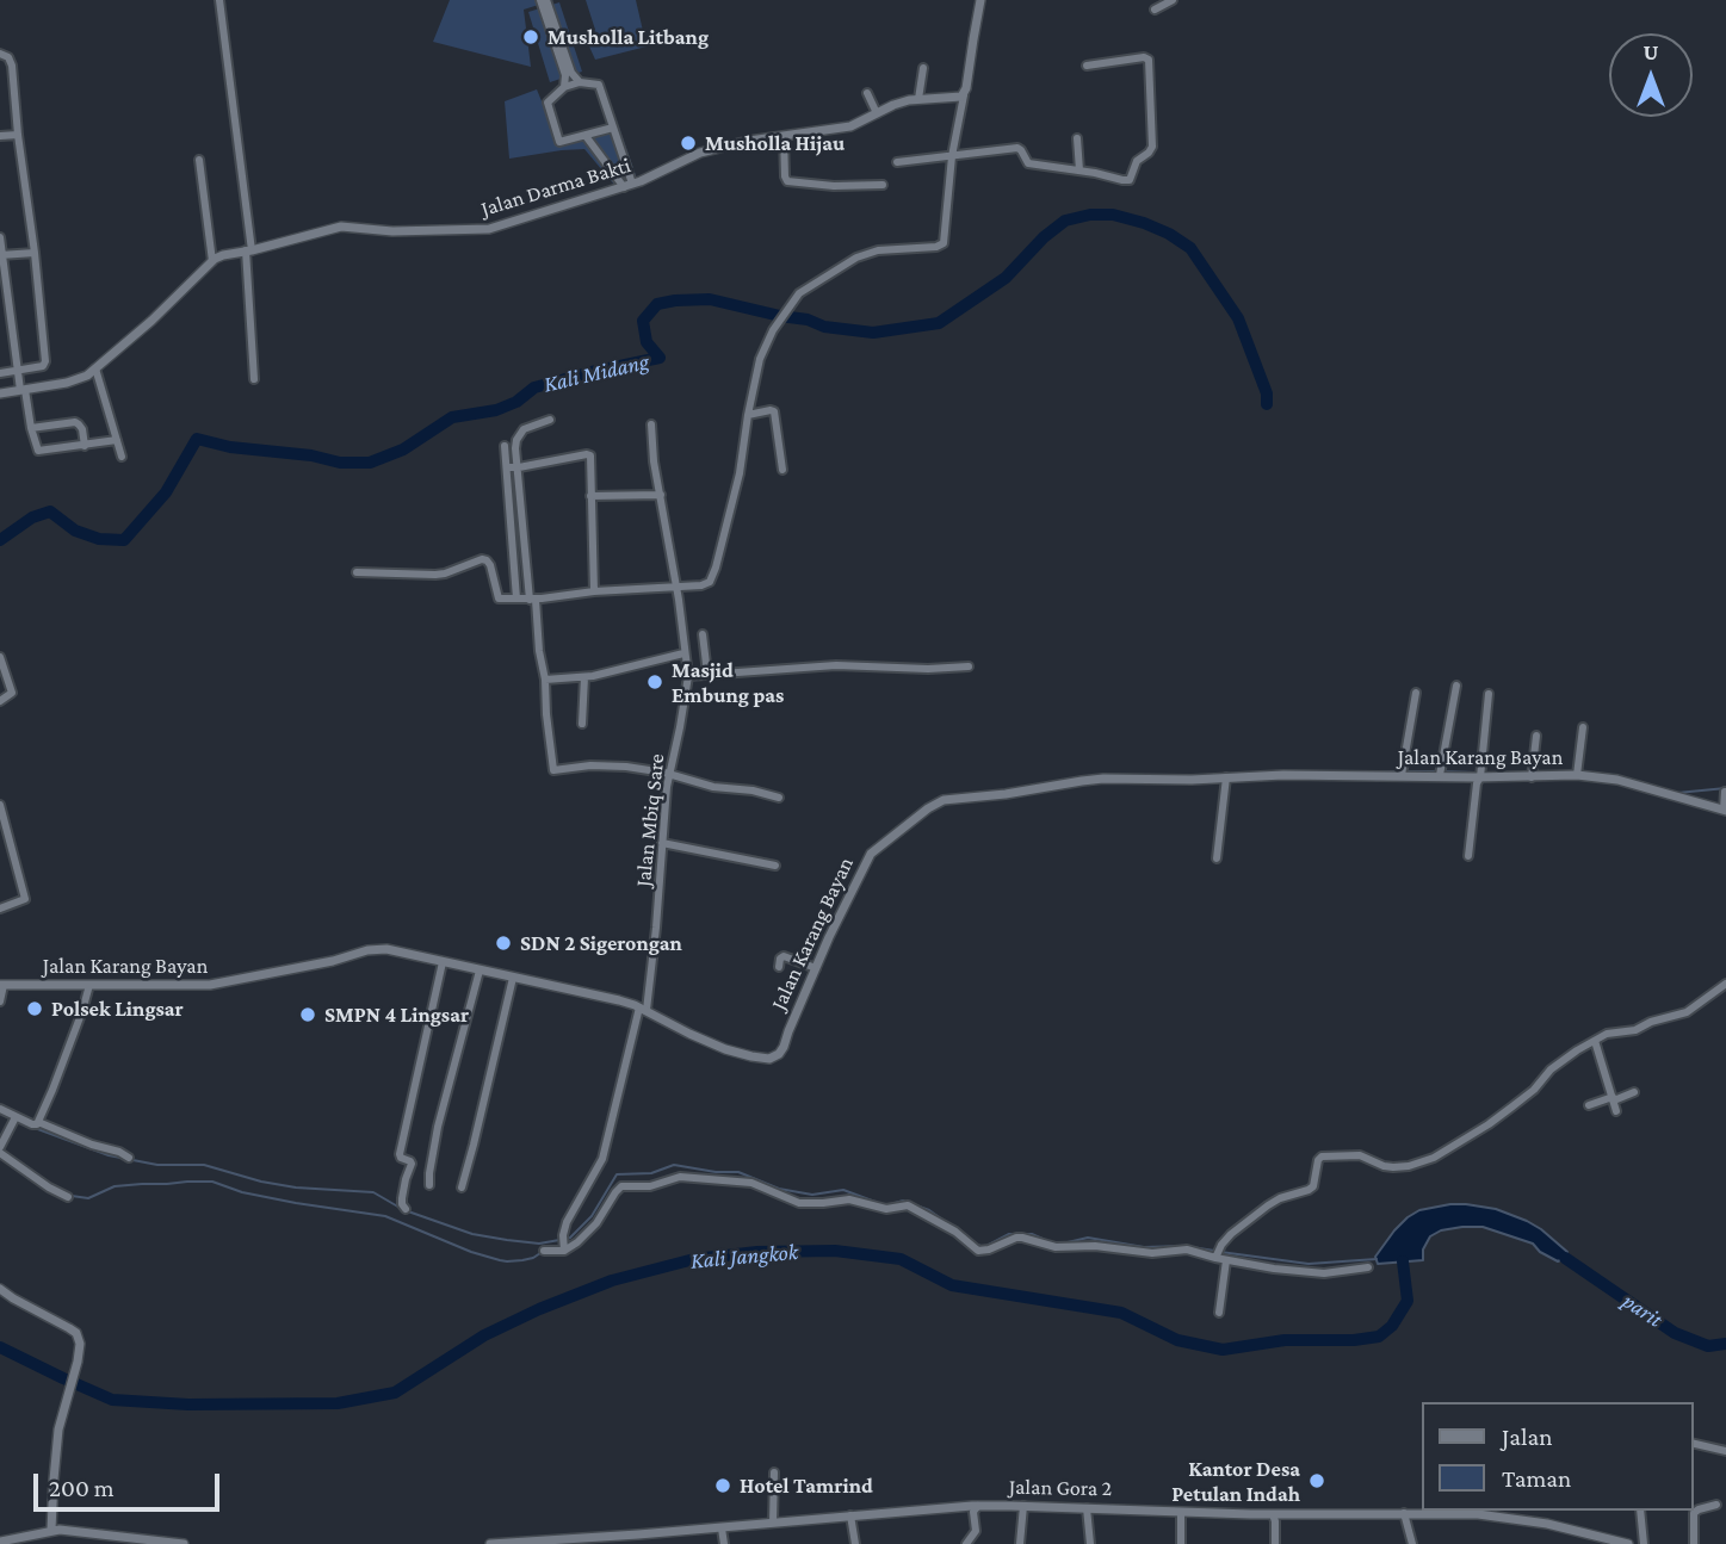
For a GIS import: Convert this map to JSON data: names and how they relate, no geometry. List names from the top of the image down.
{
  "streets": {
    "street": [
      "Jalan Darma Bakti",
      "Jalan Karang Bayan",
      "Jalan Mbiq Sare",
      "Jalan Gora 2"
    ]
  },
  "crossings": [
    ["Jalan Karang Bayan", "Jalan Mbiq Sare"]
  ],
  "water": ["Kali Midang", "Kali Jangkok", "parit"],
  "places": [
    "Musholla Litbang",
    "Musholla Hijau",
    "Masjid Embung pas",
    "SDN 2 Sigerongan",
    "Polsek Lingsar",
    "SMPN 4 Lingsar",
    "Kantor Desa Petulan Indah",
    "Hotel Tamrind"
  ],
  "legend": ["Jalan", "Taman"],
  "scale_bar": "200 m",
  "north": "top"
}
